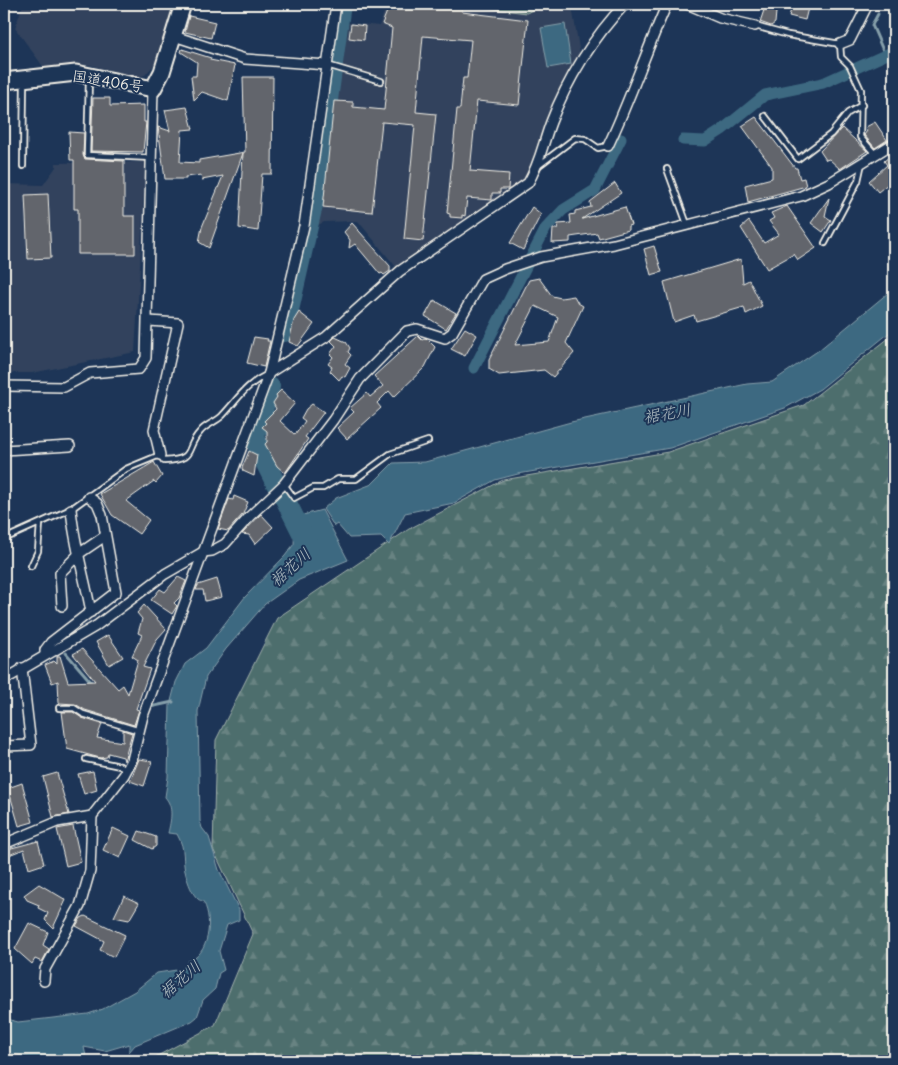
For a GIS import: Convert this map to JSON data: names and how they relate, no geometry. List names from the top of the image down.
{
  "streets": {
    "highway": ["国道406号"]
  },
  "water": ["裾花川"]
}
